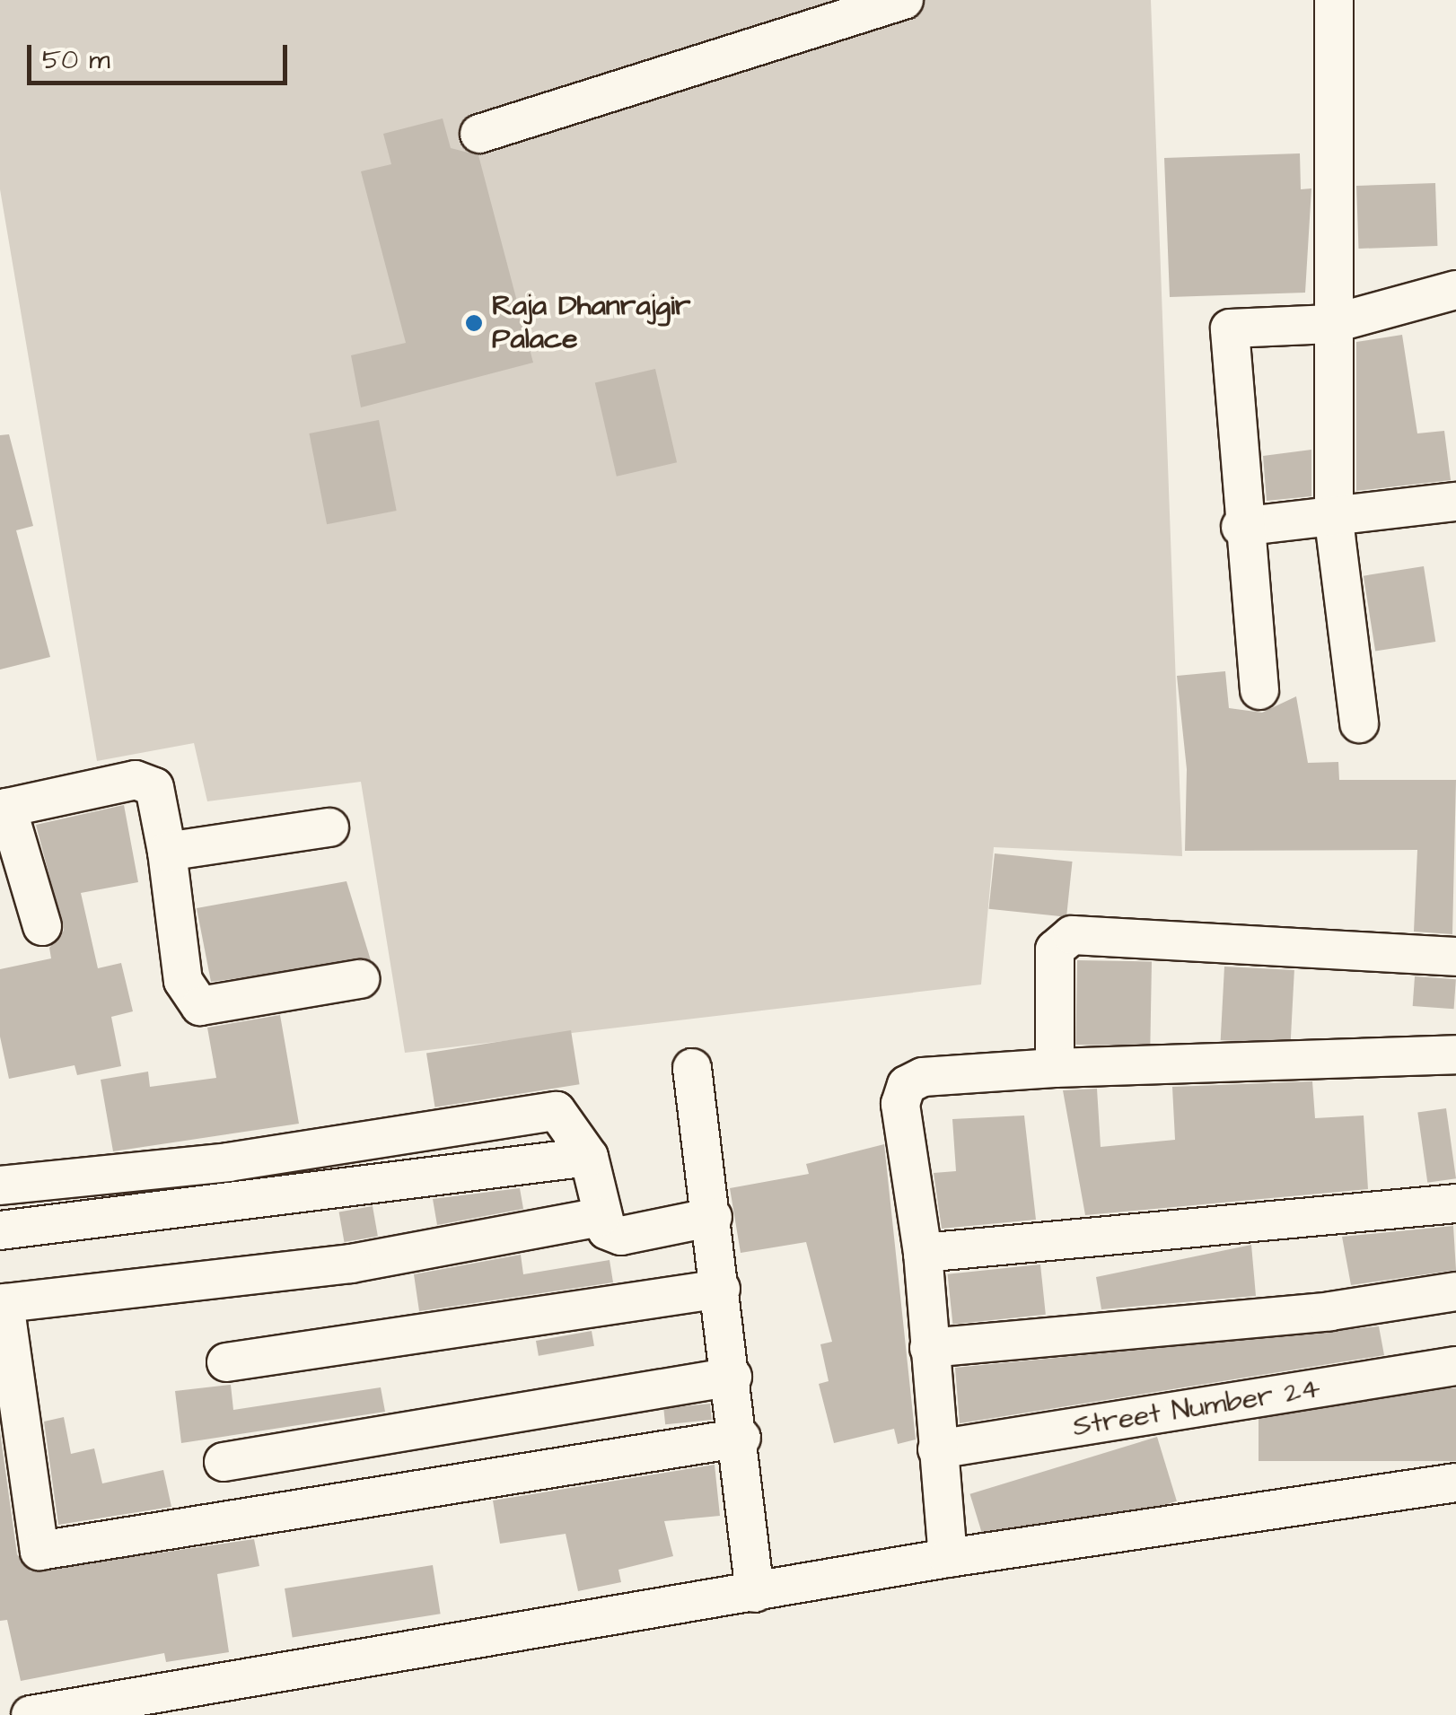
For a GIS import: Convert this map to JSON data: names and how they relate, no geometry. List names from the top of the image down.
{
  "streets": {
    "street": ["Street Number 24"]
  },
  "places": ["Raja Dhanrajgir Palace"],
  "scale_bar": "50 m"
}
